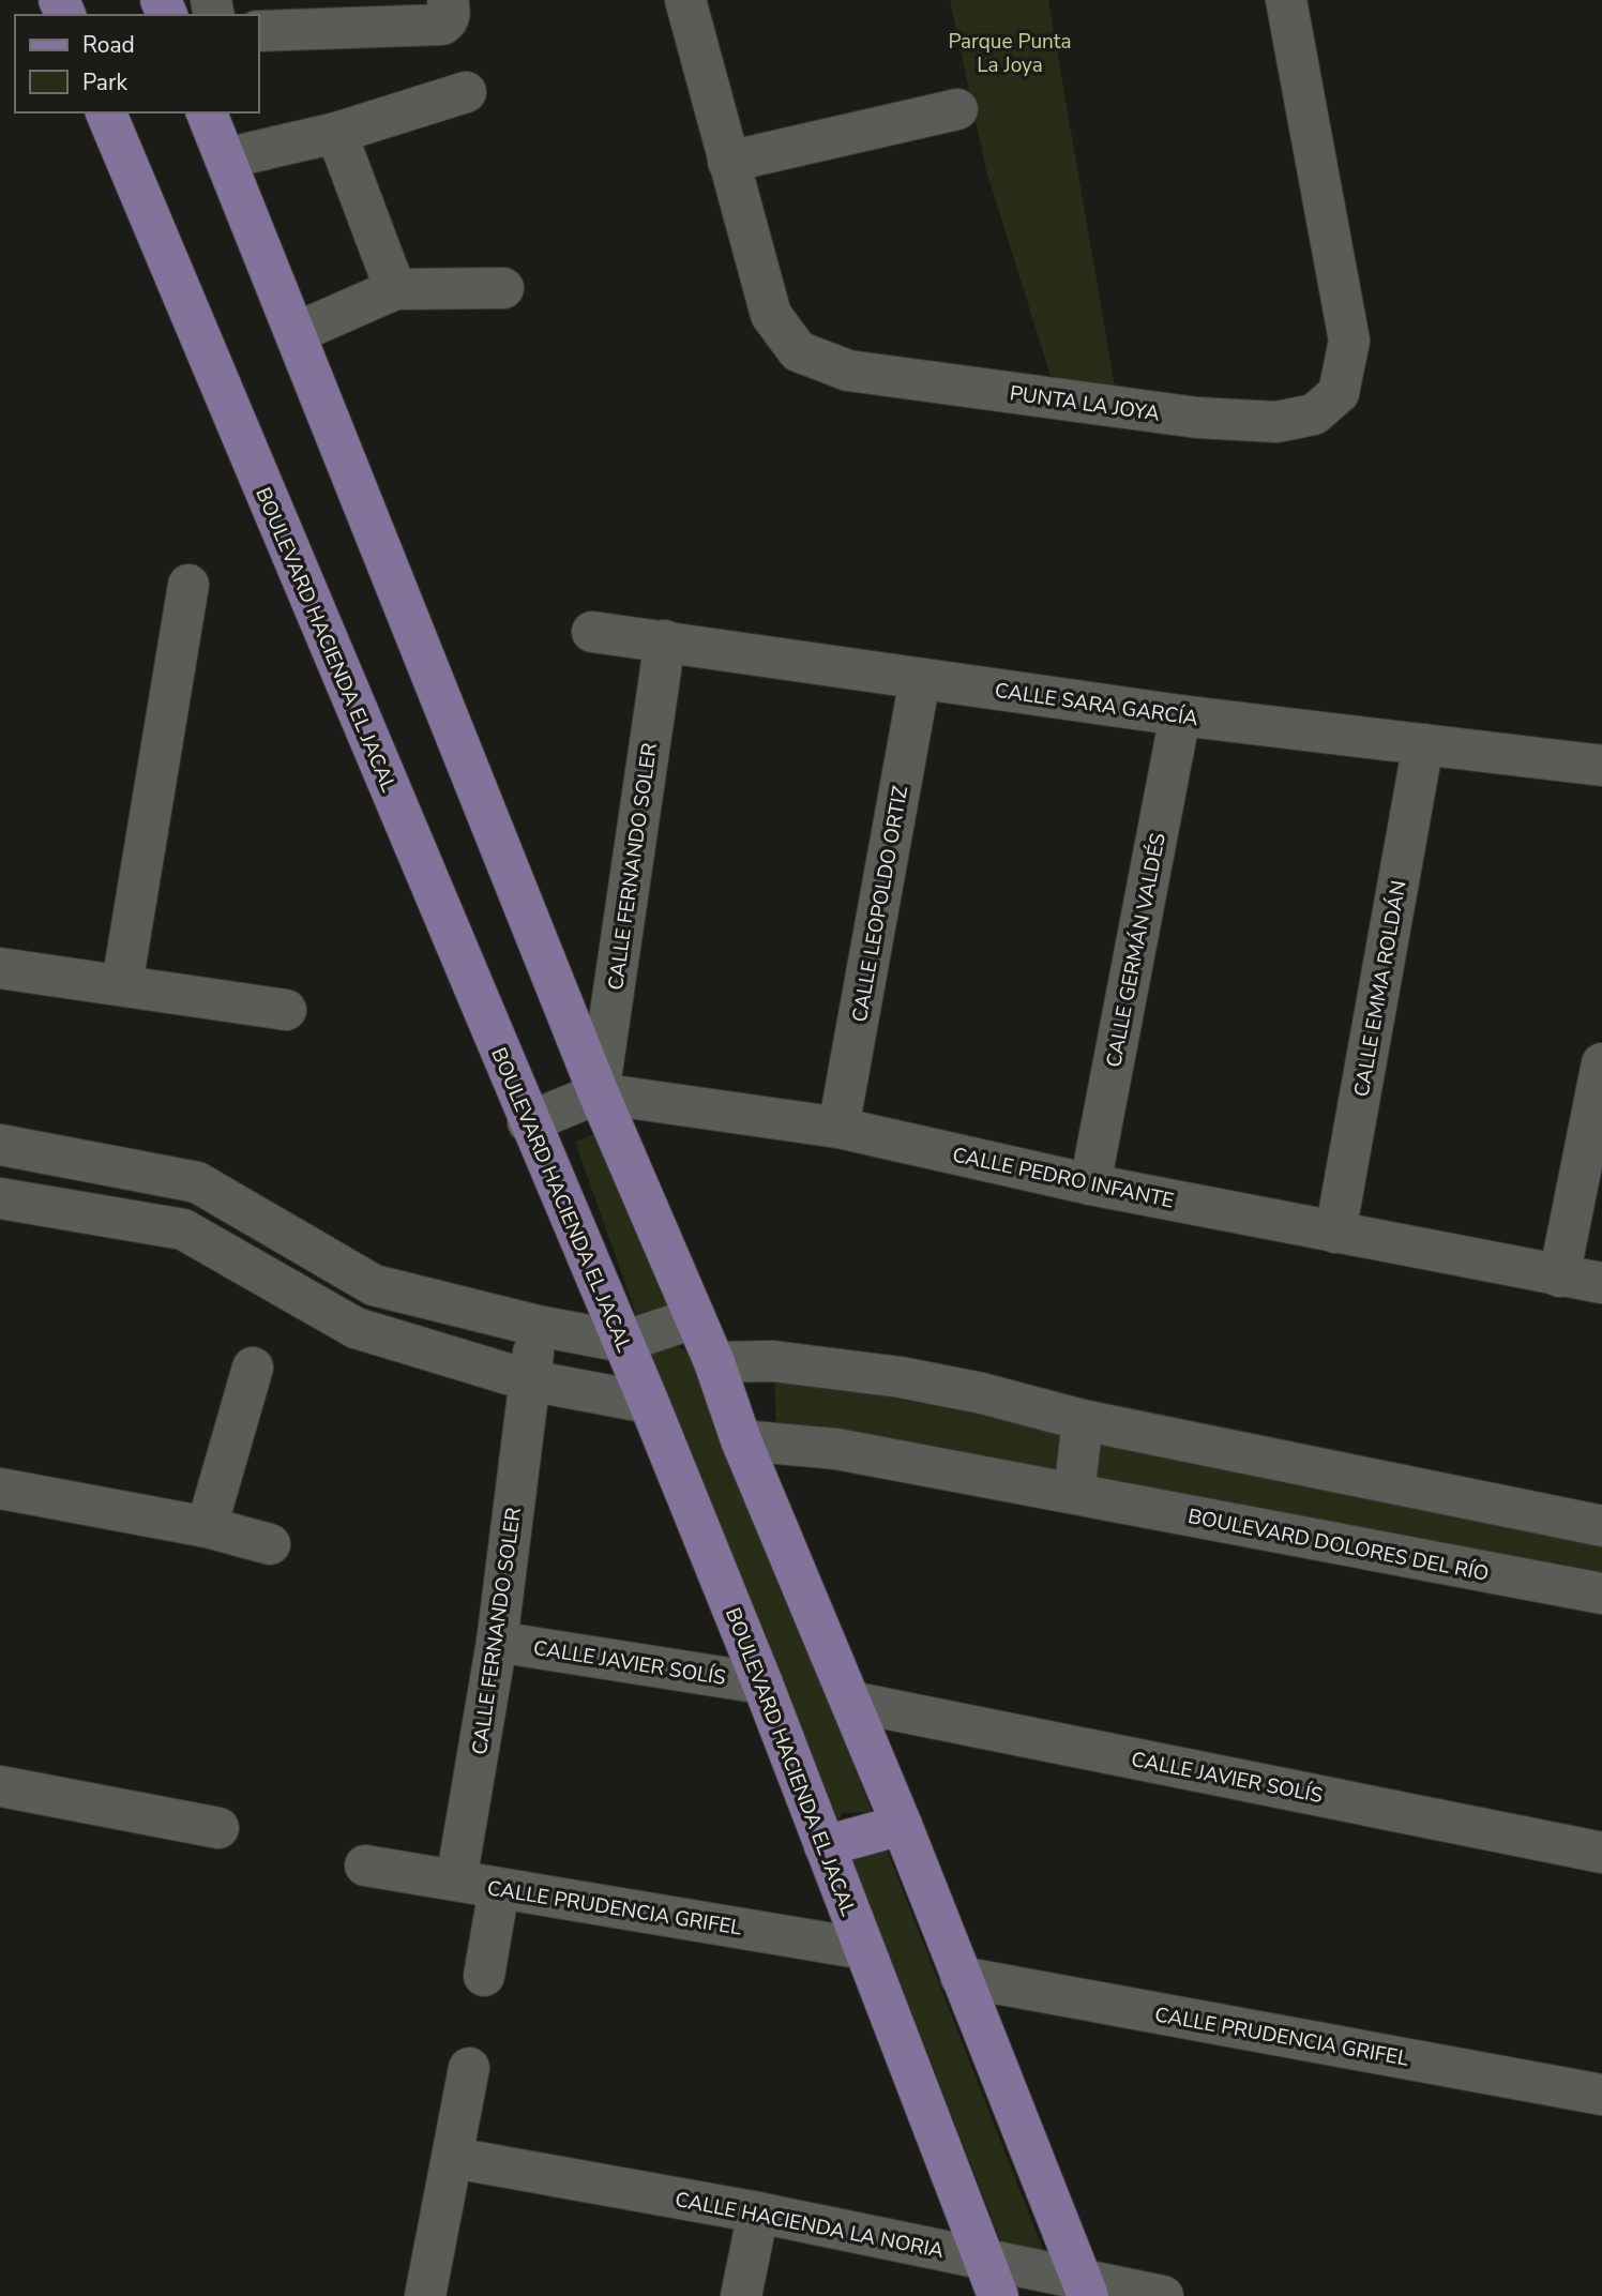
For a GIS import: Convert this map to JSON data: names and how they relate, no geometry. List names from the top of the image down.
{
  "streets": {
    "main road": ["BOULEVARD HACIENDA EL JACAL"],
    "street": [
      "PUNTA LA JOYA",
      "CALLE SARA GARCÍA",
      "CALLE FERNANDO SOLER",
      "CALLE LEOPOLDO ORTIZ",
      "CALLE GERMÁN VALDÉS",
      "CALLE EMMA ROLDÁN",
      "CALLE PEDRO INFANTE",
      "BOULEVARD DOLORES DEL RÍO",
      "CALLE JAVIER SOLÍS",
      "CALLE PRUDENCIA GRIFEL",
      "CALLE HACIENDA LA NORIA"
    ]
  },
  "crossings": [
    ["BOULEVARD HACIENDA EL JACAL", "CALLE JAVIER SOLÍS"],
    ["BOULEVARD HACIENDA EL JACAL", "CALLE PRUDENCIA GRIFEL"],
    ["BOULEVARD HACIENDA EL JACAL", "CALLE HACIENDA LA NORIA"],
    ["CALLE SARA GARCÍA", "CALLE FERNANDO SOLER"],
    ["CALLE SARA GARCÍA", "CALLE LEOPOLDO ORTIZ"],
    ["CALLE SARA GARCÍA", "CALLE GERMÁN VALDÉS"],
    ["CALLE SARA GARCÍA", "CALLE EMMA ROLDÁN"],
    ["CALLE FERNANDO SOLER", "CALLE PEDRO INFANTE"],
    ["CALLE FERNANDO SOLER", "CALLE JAVIER SOLÍS"],
    ["CALLE FERNANDO SOLER", "CALLE PRUDENCIA GRIFEL"],
    ["CALLE LEOPOLDO ORTIZ", "CALLE PEDRO INFANTE"],
    ["CALLE GERMÁN VALDÉS", "CALLE PEDRO INFANTE"],
    ["CALLE EMMA ROLDÁN", "CALLE PEDRO INFANTE"]
  ],
  "parks": ["Parque Punta La Joya"],
  "legend": ["Road", "Park"]
}
